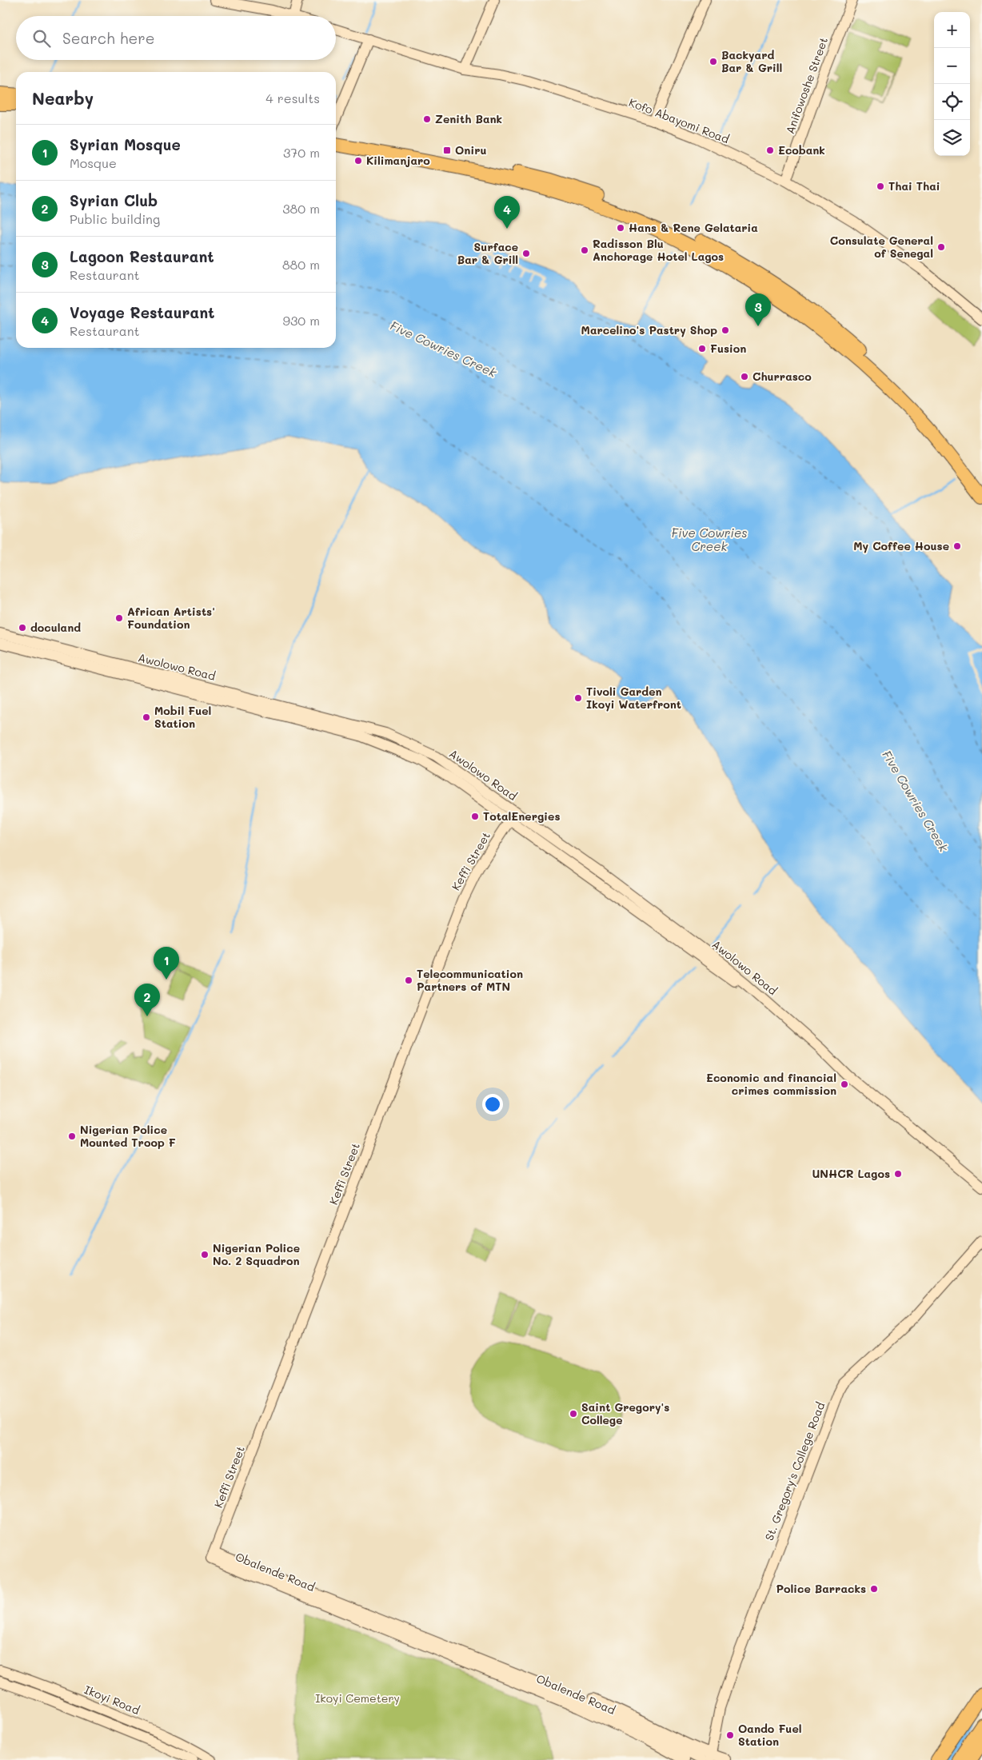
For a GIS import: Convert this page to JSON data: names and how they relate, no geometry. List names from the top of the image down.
{
  "streets": {
    "main road": [
      "Anifowoshe Street",
      "Kofo Abayomi Road",
      "Awolowo Road",
      "Keffi Street",
      "St. Gregory's College Road",
      "Obalende Road",
      "Ikoyi Road"
    ]
  },
  "crossings": [
    ["Anifowoshe Street", "Kofo Abayomi Road"],
    ["Awolowo Road", "Keffi Street"],
    ["Keffi Street", "Obalende Road"],
    ["St. Gregory's College Road", "Obalende Road"]
  ],
  "water": ["Five Cowries Creek"],
  "parks": ["Ikoyi Cemetery"],
  "places": {
    "other": [
      "Backyard Bar & Grill",
      "Zenith Bank",
      "Ecobank",
      "Kilimanjaro",
      "Thai Thai",
      "Hans & Rene Gelataria",
      "Consulate General of Senegal",
      "Radisson Blu Anchorage Hotel Lagos",
      "Surface Bar & Grill",
      "Marcelino's Pastry Shop",
      "Fusion",
      "Churrasco",
      "My Coffee House",
      "African Artists' Foundation",
      "doculand",
      "Tivoli Garden Ikoyi Waterfront",
      "Mobil Fuel Station",
      "TotalEnergies",
      "Telecommunication Partners of MTN",
      "Economic and financial crimes commission",
      "Nigerian Police Mounted Troop F",
      "UNHCR Lagos",
      "Nigerian Police No. 2 Squadron",
      "Saint Gregory's College",
      "Police Barracks",
      "Oando Fuel Station"
    ],
    "transit": ["Oniru"]
  },
  "page": {
    "map_buttons": ["+", "−"],
    "search": "Search here",
    "heading": ["Nearby", "4 results"],
    "list": [
      {
        "mark": "1",
        "name": "Syrian Mosque",
        "note": "Mosque",
        "value": "370 m"
      },
      {
        "mark": "2",
        "name": "Syrian Club",
        "note": "Public building",
        "value": "380 m"
      },
      {
        "mark": "3",
        "name": "Lagoon Restaurant",
        "note": "Restaurant",
        "value": "880 m"
      },
      {
        "mark": "4",
        "name": "Voyage Restaurant",
        "note": "Restaurant",
        "value": "930 m"
      }
    ],
    "pins": [
      "4",
      "3",
      "1",
      "2"
    ]
  }
}
